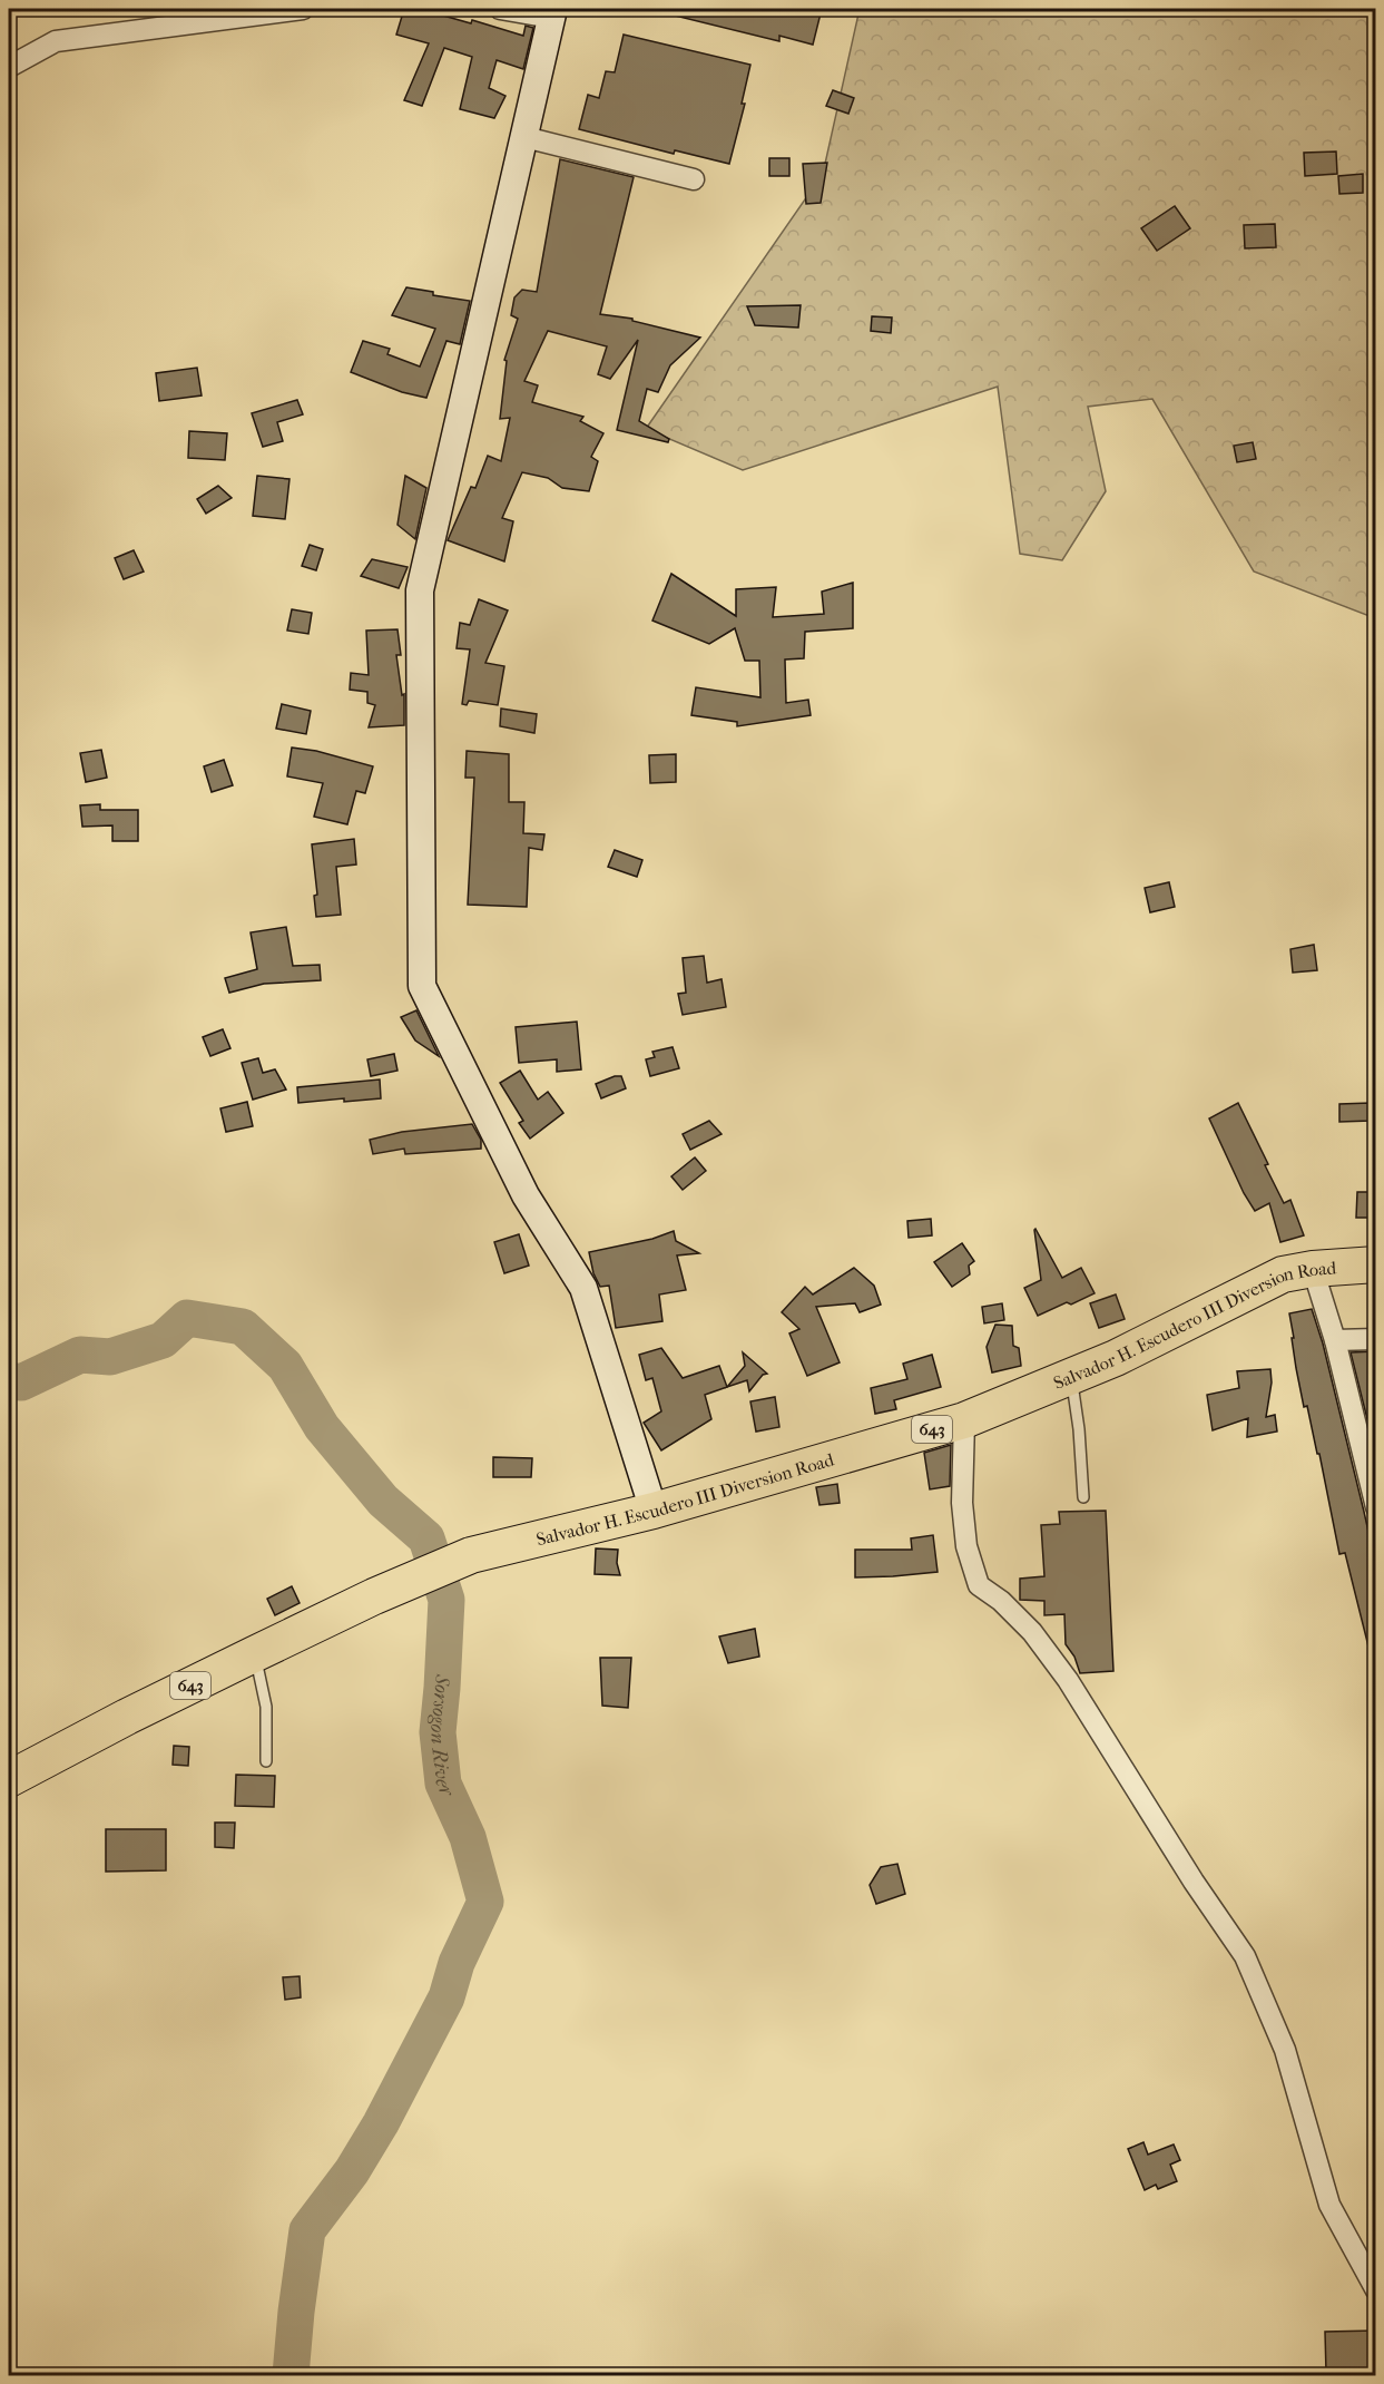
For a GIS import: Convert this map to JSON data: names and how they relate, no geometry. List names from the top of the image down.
{
  "streets": {
    "highway": ["Salvador H. Escudero III Diversion Road", "643"]
  },
  "water": ["Sorsogon River"]
}
